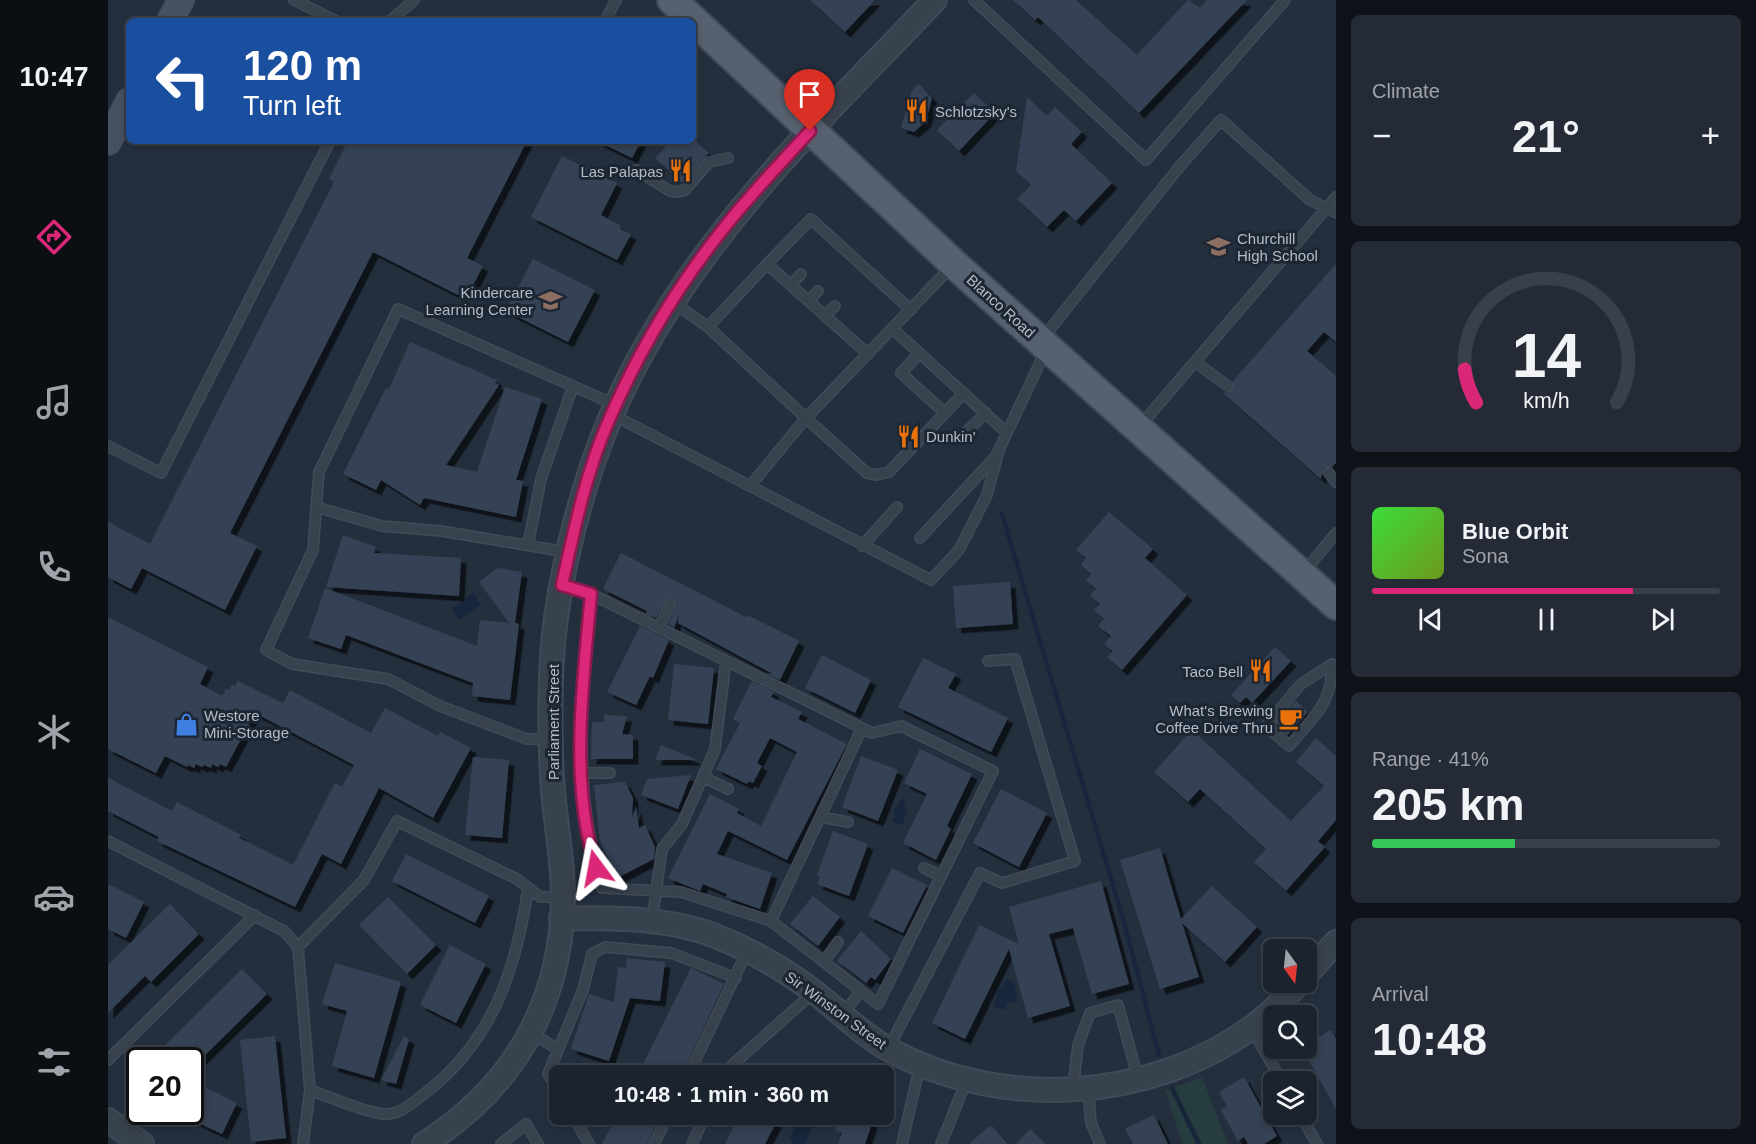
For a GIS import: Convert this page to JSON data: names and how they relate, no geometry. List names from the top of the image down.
{
  "streets": {
    "main road": ["Blanco Road"],
    "street": ["Parliament Street", "Sir Winston Street"]
  },
  "crossings": [
    ["Blanco Road", "Parliament Street"],
    ["Parliament Street", "Sir Winston Street"]
  ],
  "places": {
    "restaurant": [
      "Schlotzsky's",
      "Las Palapas",
      "Dunkin'",
      "Taco Bell"
    ],
    "school or university": ["Churchill High School", "Kindercare Learning Center"],
    "cafe": ["What's Brewing Coffee Drive Thru"],
    "shop": ["Westore Mini-Storage"]
  },
  "north": "bottom",
  "page": {
    "tabs": "10:47",
    "tile": [
      "Climate",
      ["Range · 41%", "205 km"],
      ["Arrival", "10:48"]
    ],
    "turn": ["120 m", "Turn left"],
    "heat": ["−", "21°", "+"],
    "song": ["Blue Orbit", "Sona"],
    "limit": "20",
    "trip": "10:48 · 1 min · 360 m",
    "gauge": ["14", "km/h"]
  }
}
